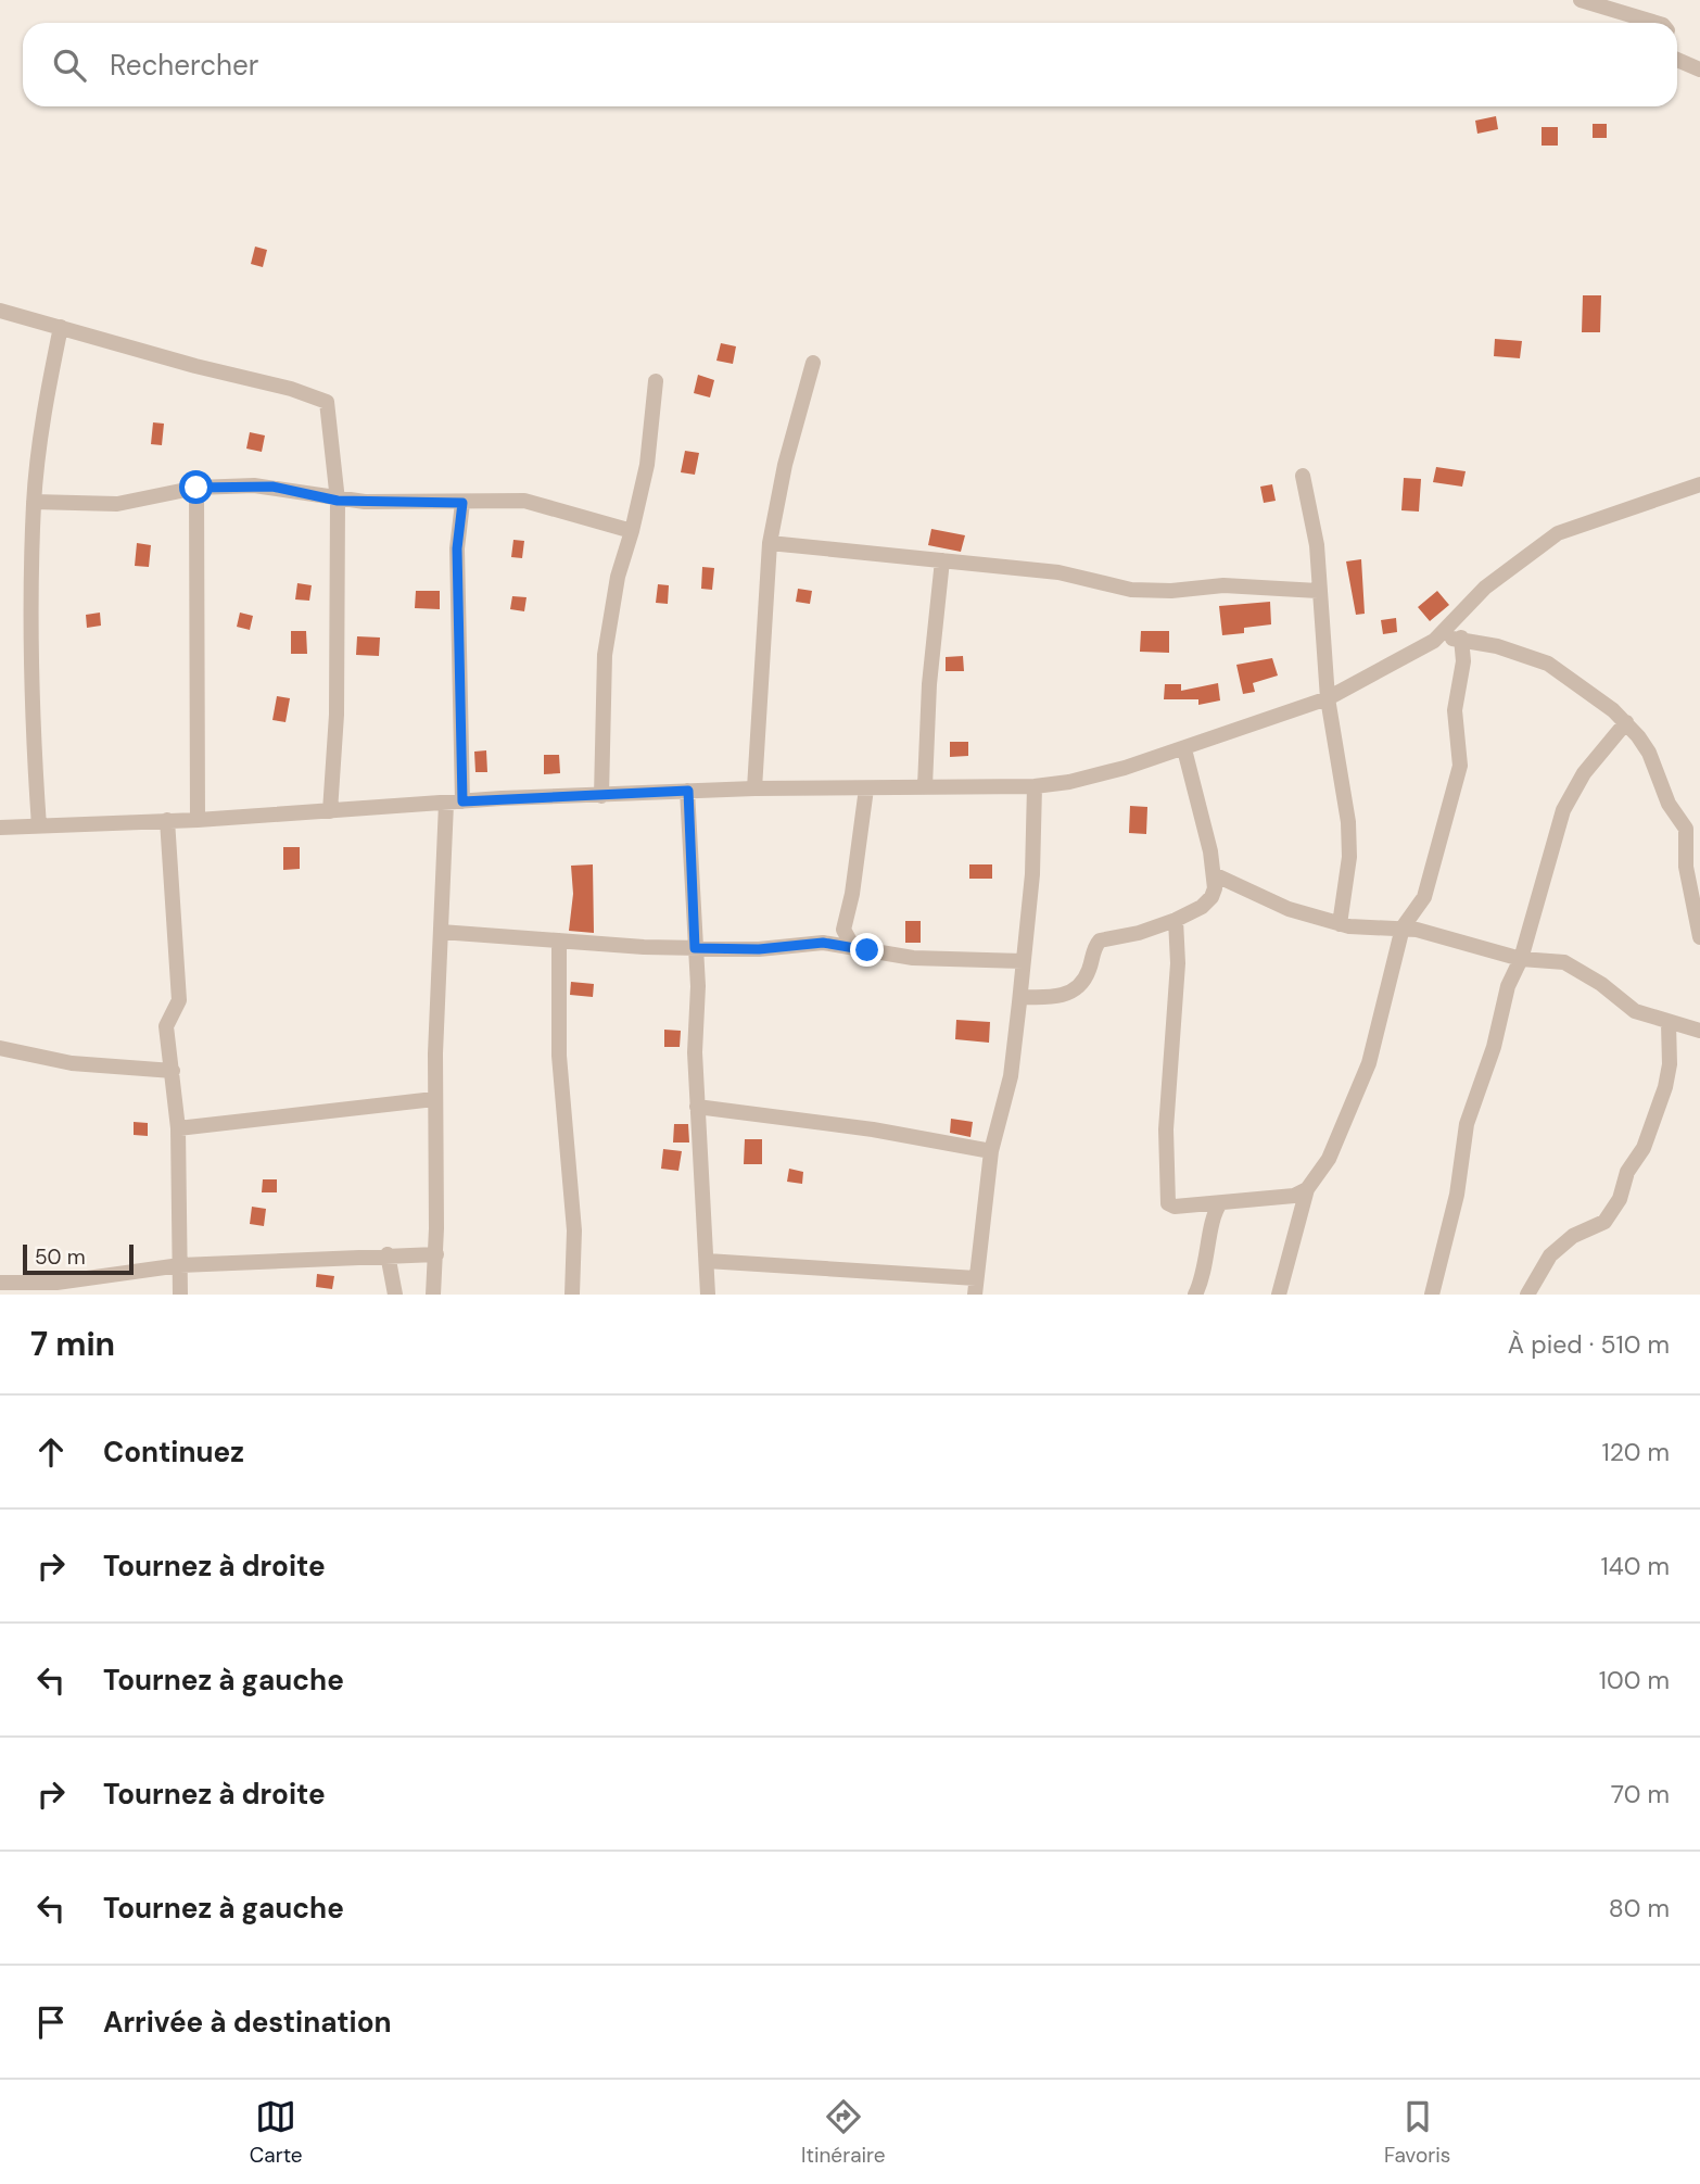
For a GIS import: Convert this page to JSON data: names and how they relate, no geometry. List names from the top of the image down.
{
  "scale_bar": "50 m",
  "page": {
    "search": "Rechercher",
    "scale": "50 m",
    "heading": ["7 min", "À pied · 510 m"],
    "list": [
      ["Continuez", "120 m"],
      ["Tournez à droite", "140 m"],
      ["Tournez à gauche", "100 m"],
      ["Tournez à droite", "70 m"],
      ["Tournez à gauche", "80 m"],
      "Arrivée à destination"
    ],
    "nav": ["Carte", "Itinéraire", "Favoris"]
  }
}
